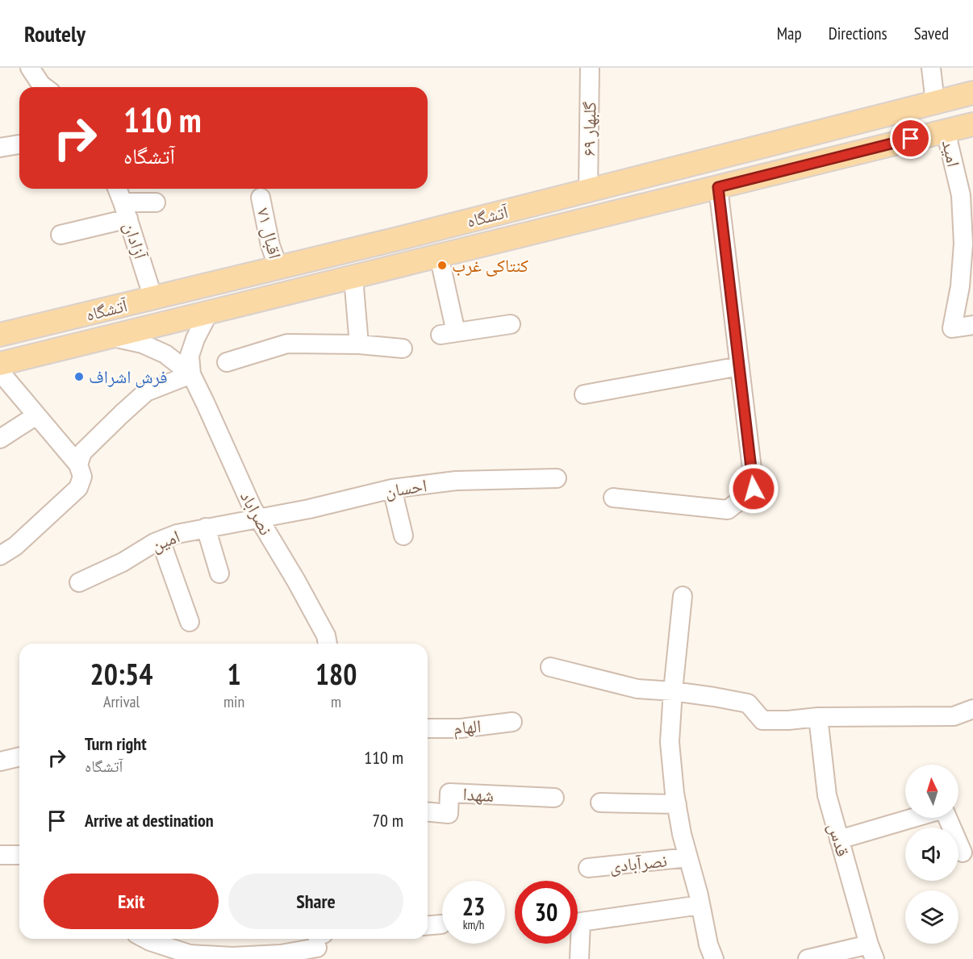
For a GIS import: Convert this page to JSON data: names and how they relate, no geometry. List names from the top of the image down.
{
  "streets": {
    "main road": ["آتشگاه"],
    "street": [
      "۶۹ گلبهار",
      "امید",
      "۷۱ اقبال",
      "آزادان",
      "احسان",
      "نصراباد",
      "امین",
      "الهام",
      "شهدا",
      "قدس",
      "نصرآبادی"
    ]
  },
  "crossings": [
    ["۶۹ گلبهار", "آتشگاه"],
    ["امید", "آتشگاه"],
    ["آتشگاه", "۷۱ اقبال"],
    ["آتشگاه", "آزادان"],
    ["احسان", "نصراباد"],
    ["احسان", "امین"],
    ["نصراباد", "امین"]
  ],
  "places": ["کنتاکی غرب", "فرش اشراف"],
  "north": "top",
  "page": {
    "header": "Routely",
    "nav": ["Map", "Directions", "Saved"],
    "turn": ["110 m", "آتشگاه"],
    "eta": [
      "20:54",
      "Arrival",
      "1",
      "min",
      "180",
      "m"
    ],
    "list": [
      {
        "name": "Turn right",
        "note": "آتشگاه",
        "value": "110 m"
      },
      {
        "name": "Arrive at destination",
        "value": "70 m"
      }
    ],
    "buttons": ["Exit", "Share"],
    "speed": "23 km/h",
    "limit": "30"
  }
}
